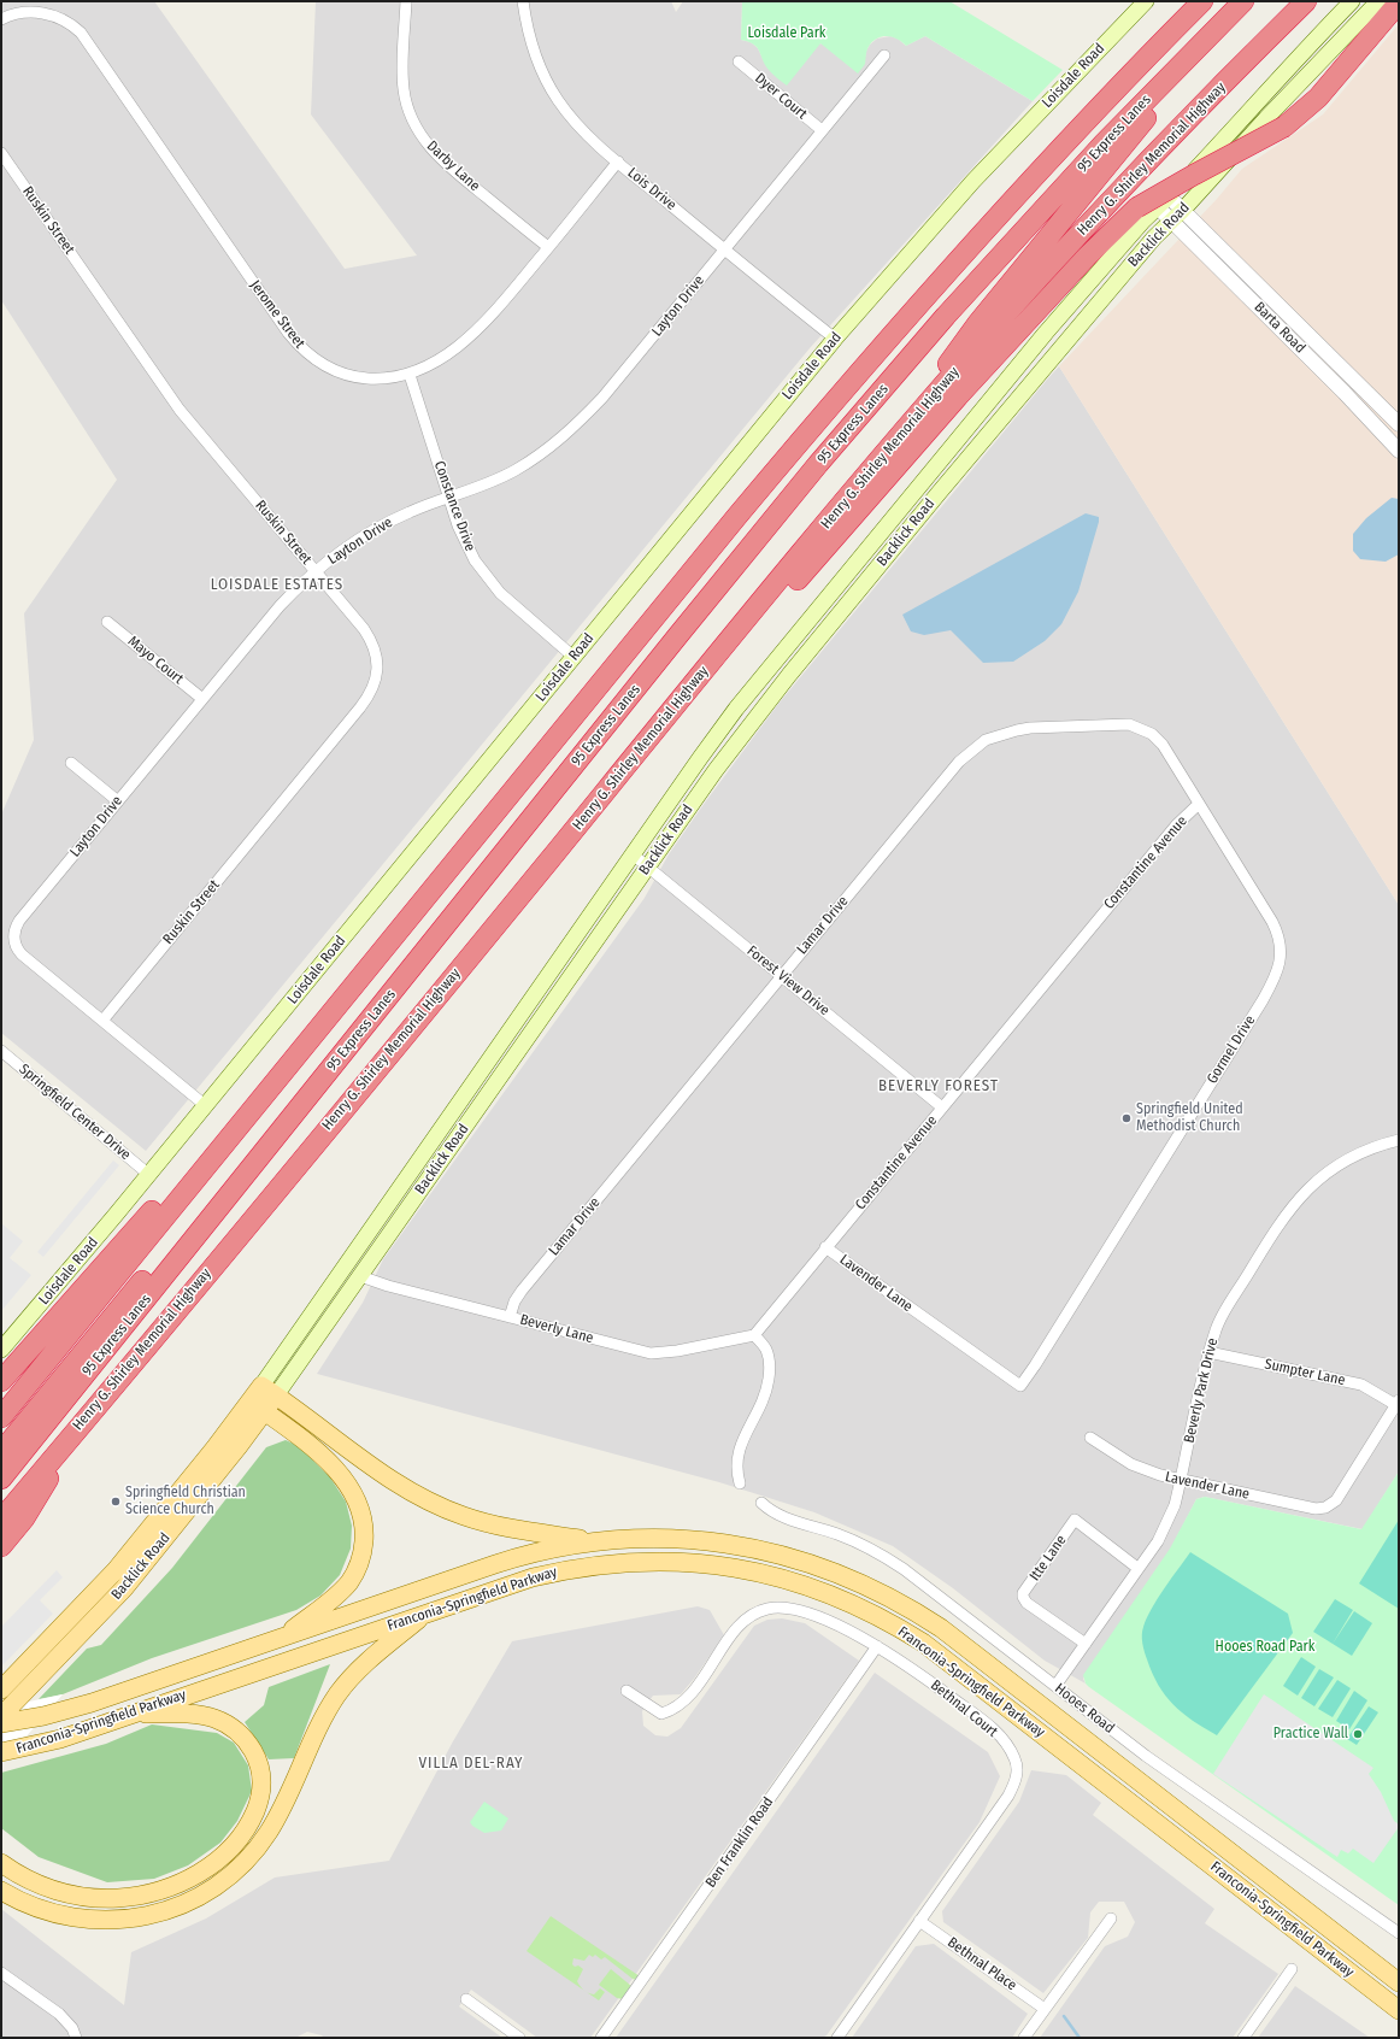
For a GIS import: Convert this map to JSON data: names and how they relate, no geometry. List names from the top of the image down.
{
  "streets": {
    "highway": ["95 Express Lanes", "Henry G. Shirley Memorial Highway"],
    "main road": ["Loisdale Road", "Backlick Road", "Franconia-Springfield Parkway"],
    "street": [
      "Dyer Court",
      "Darby Lane",
      "Lois Drive",
      "Ruskin Street",
      "Layton Drive",
      "Jerome Street",
      "Barta Road",
      "Constance Drive",
      "Mayo Court",
      "Constantine Avenue",
      "Lamar Drive",
      "Forest View Drive",
      "Gormel Drive",
      "Springfield Center Drive",
      "Lavender Lane",
      "Beverly Lane",
      "Sumpter Lane",
      "Beverly Park Drive",
      "Itte Lane",
      "Bethnal Court",
      "Hooes Road",
      "Ben Franklin Road",
      "Bethnal Place"
    ]
  },
  "crossings": [
    ["Loisdale Road", "Lois Drive"],
    ["Loisdale Road", "Layton Drive"],
    ["Loisdale Road", "Constance Drive"],
    ["Loisdale Road", "Springfield Center Drive"],
    ["Dyer Court", "Layton Drive"],
    ["Darby Lane", "Jerome Street"],
    ["Lois Drive", "Layton Drive"],
    ["Lois Drive", "Jerome Street"],
    ["Ruskin Street", "Layton Drive"],
    ["Backlick Road", "Barta Road"],
    ["Backlick Road", "Forest View Drive"],
    ["Backlick Road", "Beverly Lane"],
    ["Layton Drive", "Constance Drive"],
    ["Layton Drive", "Mayo Court"],
    ["Jerome Street", "Constance Drive"],
    ["Constantine Avenue", "Lamar Drive"],
    ["Constantine Avenue", "Forest View Drive"],
    ["Constantine Avenue", "Gormel Drive"],
    ["Constantine Avenue", "Lavender Lane"],
    ["Constantine Avenue", "Beverly Lane"],
    ["Lamar Drive", "Forest View Drive"],
    ["Lamar Drive", "Gormel Drive"],
    ["Lamar Drive", "Beverly Lane"],
    ["Gormel Drive", "Lavender Lane"],
    ["Lavender Lane", "Sumpter Lane"],
    ["Lavender Lane", "Beverly Park Drive"],
    ["Sumpter Lane", "Beverly Park Drive"],
    ["Beverly Park Drive", "Itte Lane"],
    ["Beverly Park Drive", "Hooes Road"],
    ["Bethnal Court", "Ben Franklin Road"],
    ["Bethnal Court", "Bethnal Place"]
  ],
  "districts": ["LOISDALE ESTATES", "BEVERLY FOREST", "VILLA DEL-RAY"],
  "parks": ["Loisdale Park", "Hooes Road Park"],
  "places": ["Springfield United Methodist Church", "Springfield Christian Science Church", "Practice Wall"]
}
